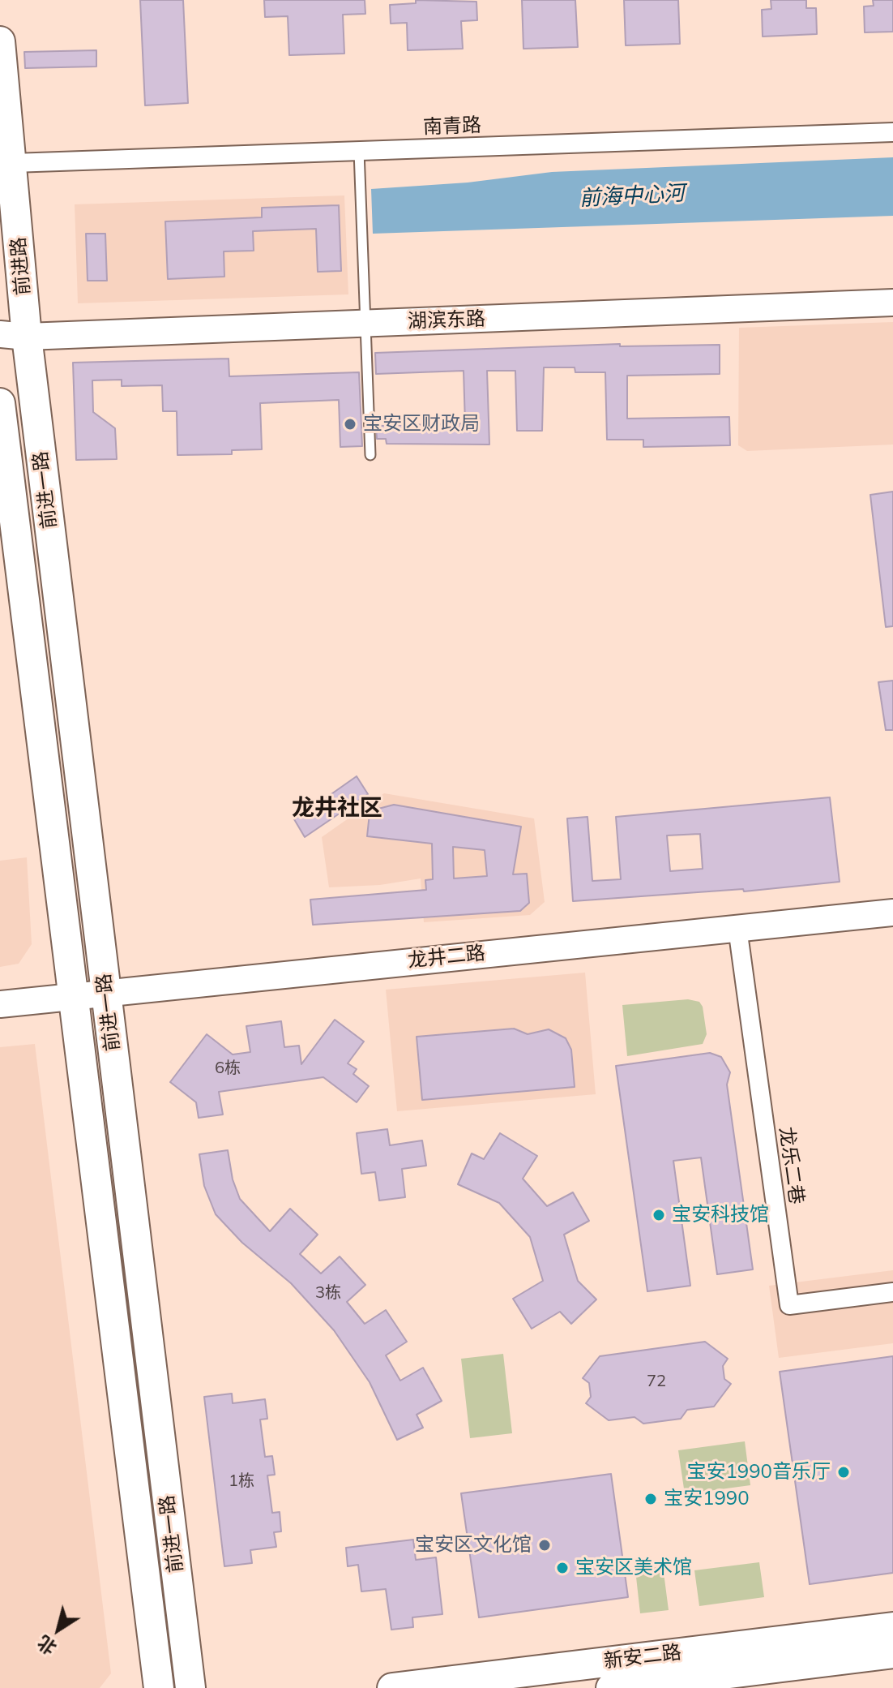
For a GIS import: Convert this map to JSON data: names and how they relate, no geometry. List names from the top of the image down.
{
  "streets": {
    "main road": ["前进路", "前进一路", "新安二路"],
    "street": [
      "南青路",
      "湖滨东路",
      "龙井二路",
      "龙乐二巷"
    ]
  },
  "crossings": [
    ["南青路", "前进路"],
    ["前进路", "湖滨东路"],
    ["前进路", "前进一路"],
    ["湖滨东路", "前进一路"],
    ["前进一路", "龙井二路"],
    ["龙井二路", "龙乐二巷"]
  ],
  "districts": ["龙井社区"],
  "water": ["前海中心河"],
  "places": [
    "宝安区财政局",
    "宝安科技馆",
    "宝安1990音乐厅",
    "宝安1990",
    "宝安区文化馆",
    "宝安区美术馆"
  ],
  "house_numbers": [
    "6栋",
    "3栋",
    "72",
    "1栋"
  ],
  "north": "bottom left"
}
